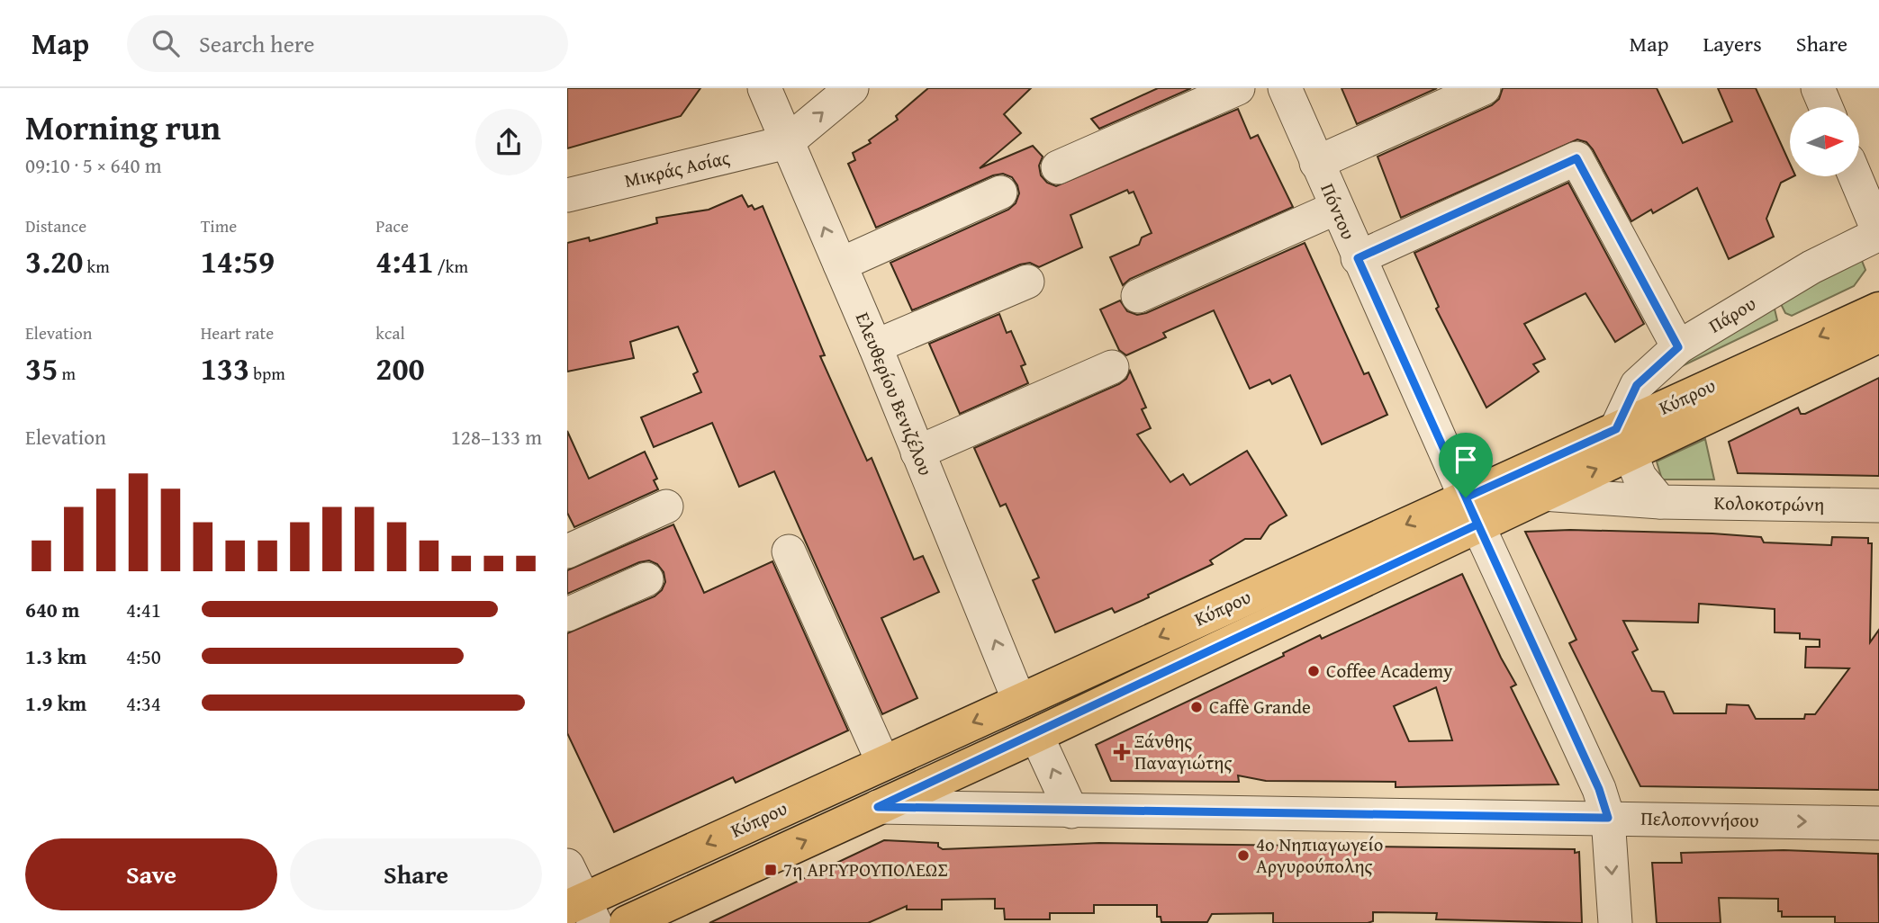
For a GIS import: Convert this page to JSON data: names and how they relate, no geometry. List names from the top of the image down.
{
  "streets": {
    "main road": ["Κύπρου"],
    "street": [
      "Μικράς Ασίας",
      "Πόντου",
      "Πάρου",
      "Ελευθερίου Βενιζέλου",
      "Κολοκοτρώνη",
      "Πελοποννήσου"
    ]
  },
  "crossings": [
    ["Μικράς Ασίας", "Ελευθερίου Βενιζέλου"],
    ["Πόντου", "Κύπρου"],
    ["Πόντου", "Πελοποννήσου"],
    ["Πάρου", "Κύπρου"],
    ["Ελευθερίου Βενιζέλου", "Κύπρου"],
    ["Κύπρου", "Κολοκοτρώνη"],
    ["Κύπρου", "Πελοποννήσου"]
  ],
  "places": {
    "other": ["Coffee Academy", "Caffè Grande", "4ο Νηπιαγωγείο Αργυρούπολης"],
    "health": ["Ξάνθης Παναγιώτης"],
    "transit": ["7η ΑΡΓΥΡΟΥΠΟΛΕΩΣ"]
  },
  "north": "right",
  "page": {
    "header": "Map",
    "search": "Search here",
    "nav": ["Map", "Layers", "Share"],
    "heading": ["Morning run", "09:10 · 5 × 640 m"],
    "stats": [
      ["Distance", "3.20 km"],
      ["Time", "14:59"],
      ["Pace", "4:41 /km"],
      ["Elevation", "35 m"],
      ["Heart rate", "133 bpm"],
      ["kcal", "200"]
    ],
    "chart": ["Elevation", "128–133 m"],
    "list": [
      {
        "name": "640 m",
        "note": "4:41"
      },
      {
        "name": "1.3 km",
        "note": "4:50"
      },
      {
        "name": "1.9 km",
        "note": "4:34"
      }
    ],
    "buttons": ["Save", "Share"]
  }
}
